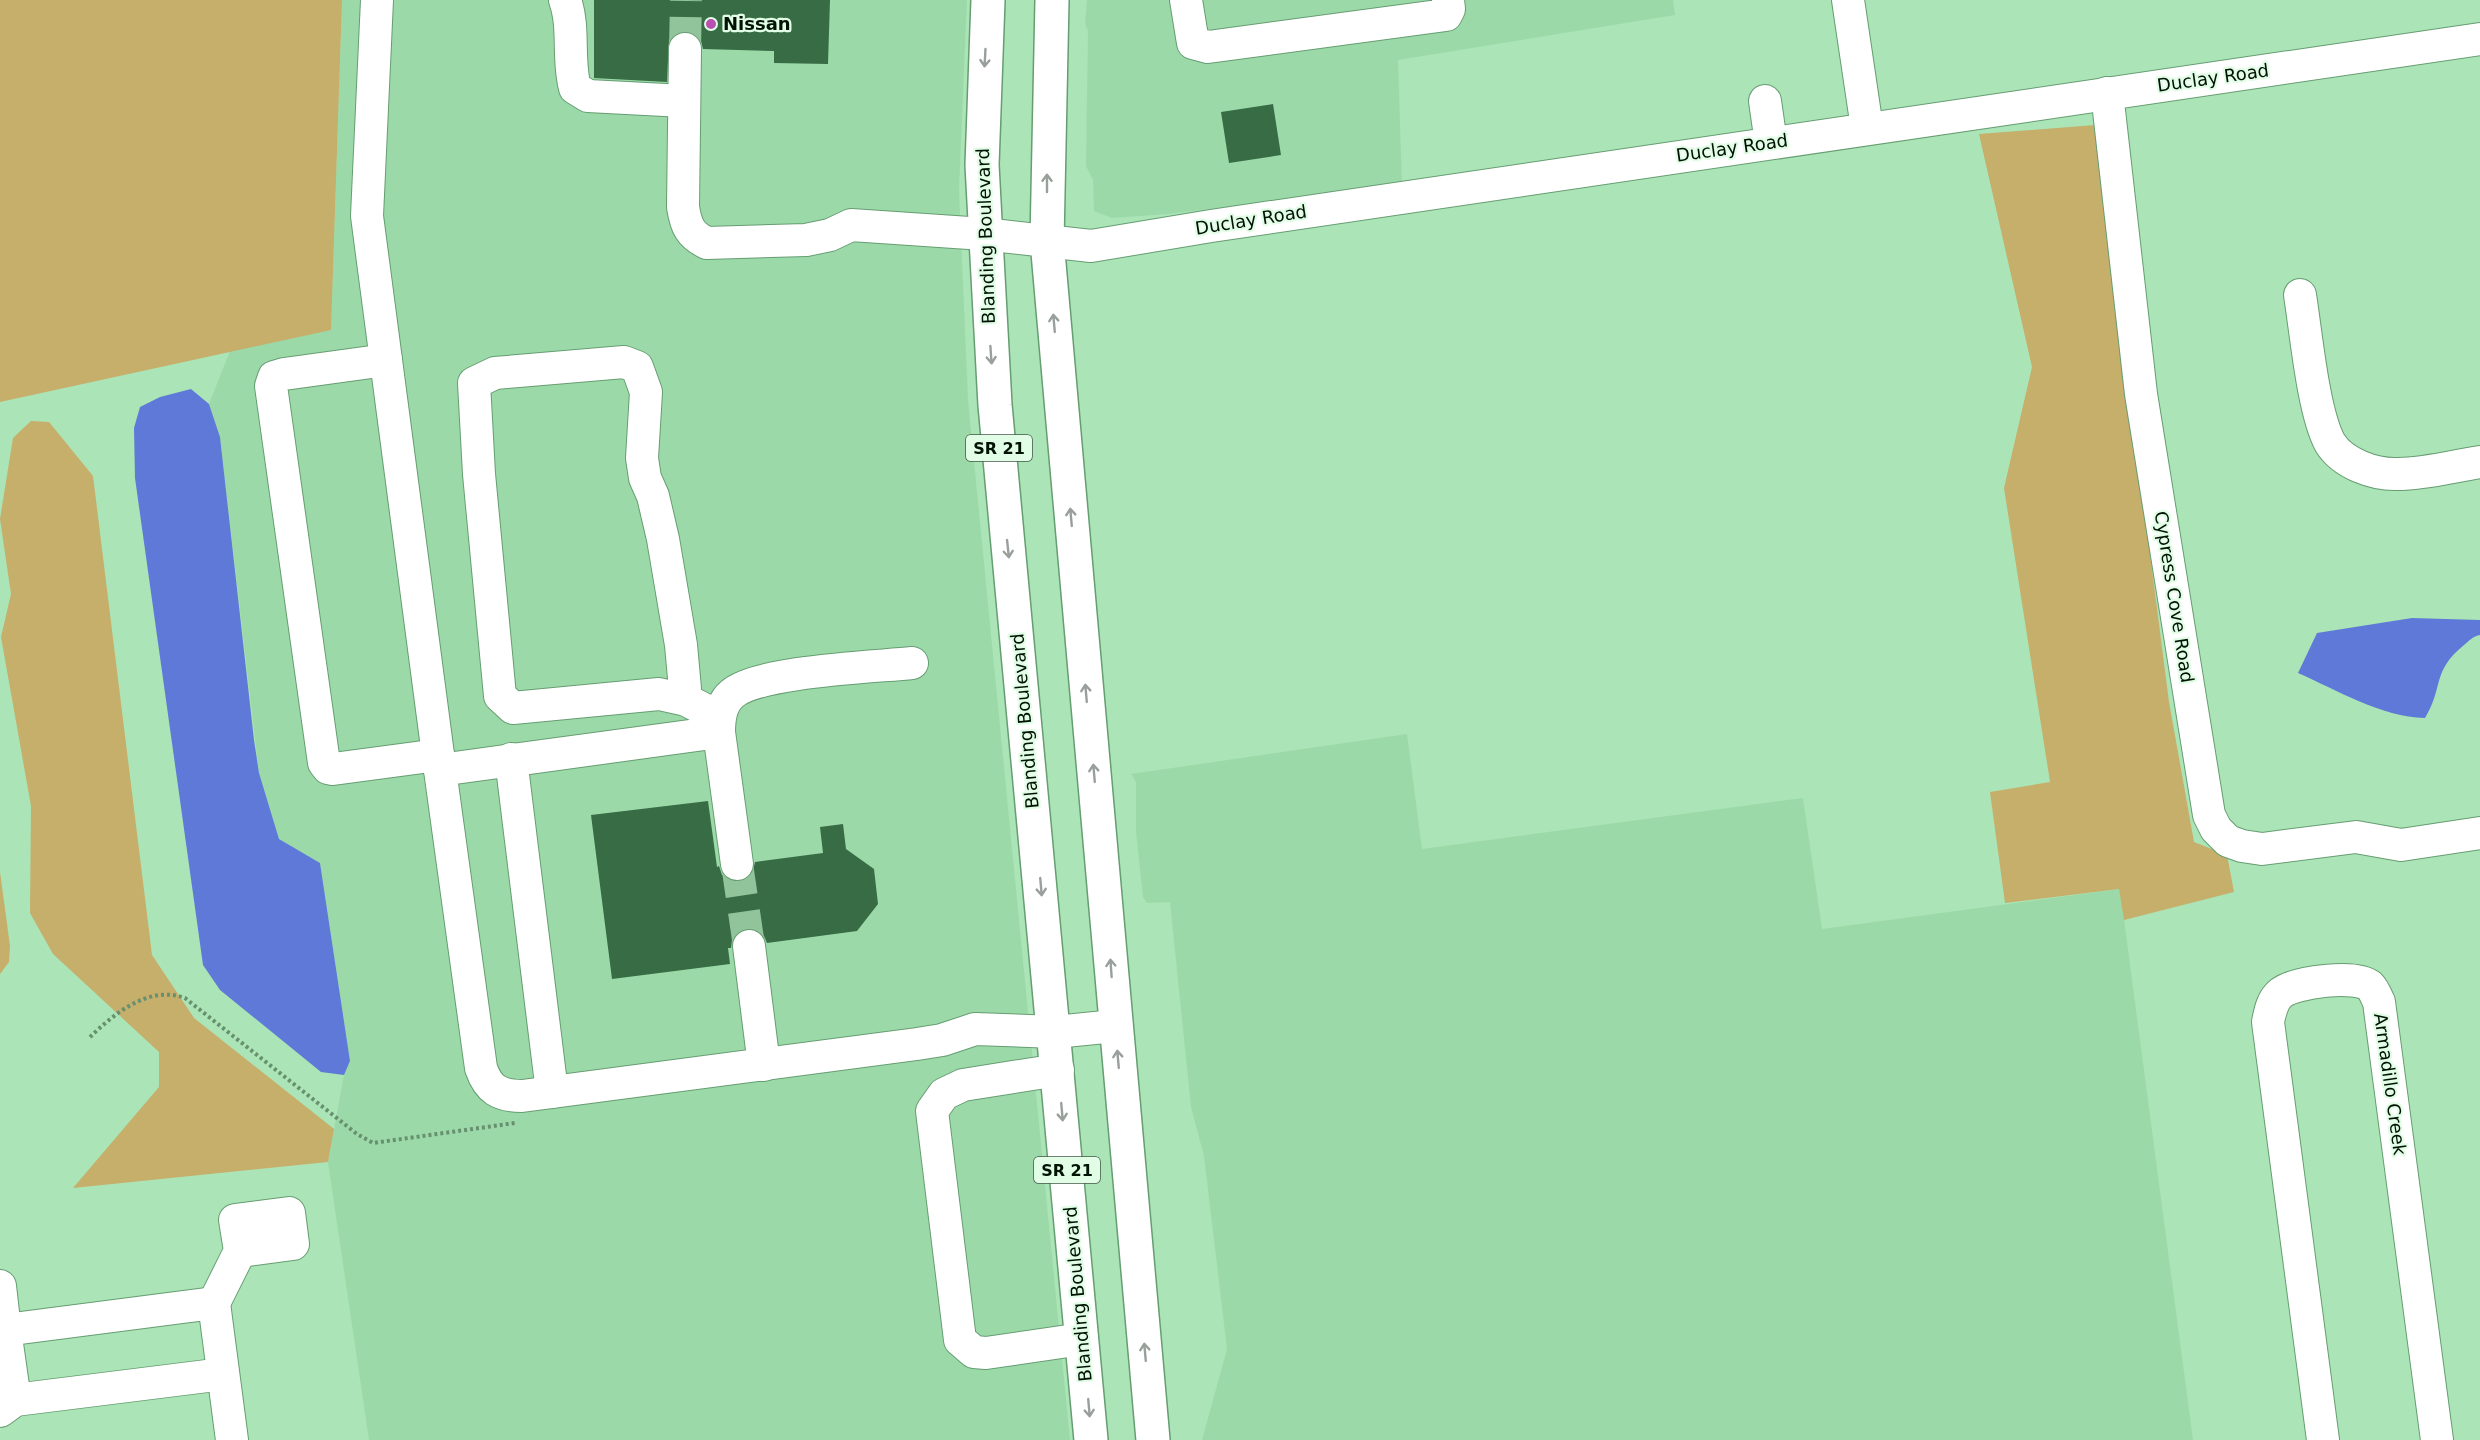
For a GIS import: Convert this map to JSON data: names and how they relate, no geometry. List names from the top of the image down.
{
  "streets": {
    "main road": ["Blanding Boulevard", "SR 21"],
    "street": ["Duclay Road", "Cypress Cove Road", "Armadillo Creek"]
  },
  "crossings": [
    ["Duclay Road", "Blanding Boulevard"],
    ["Duclay Road", "Cypress Cove Road"]
  ],
  "places": ["Nissan"]
}
